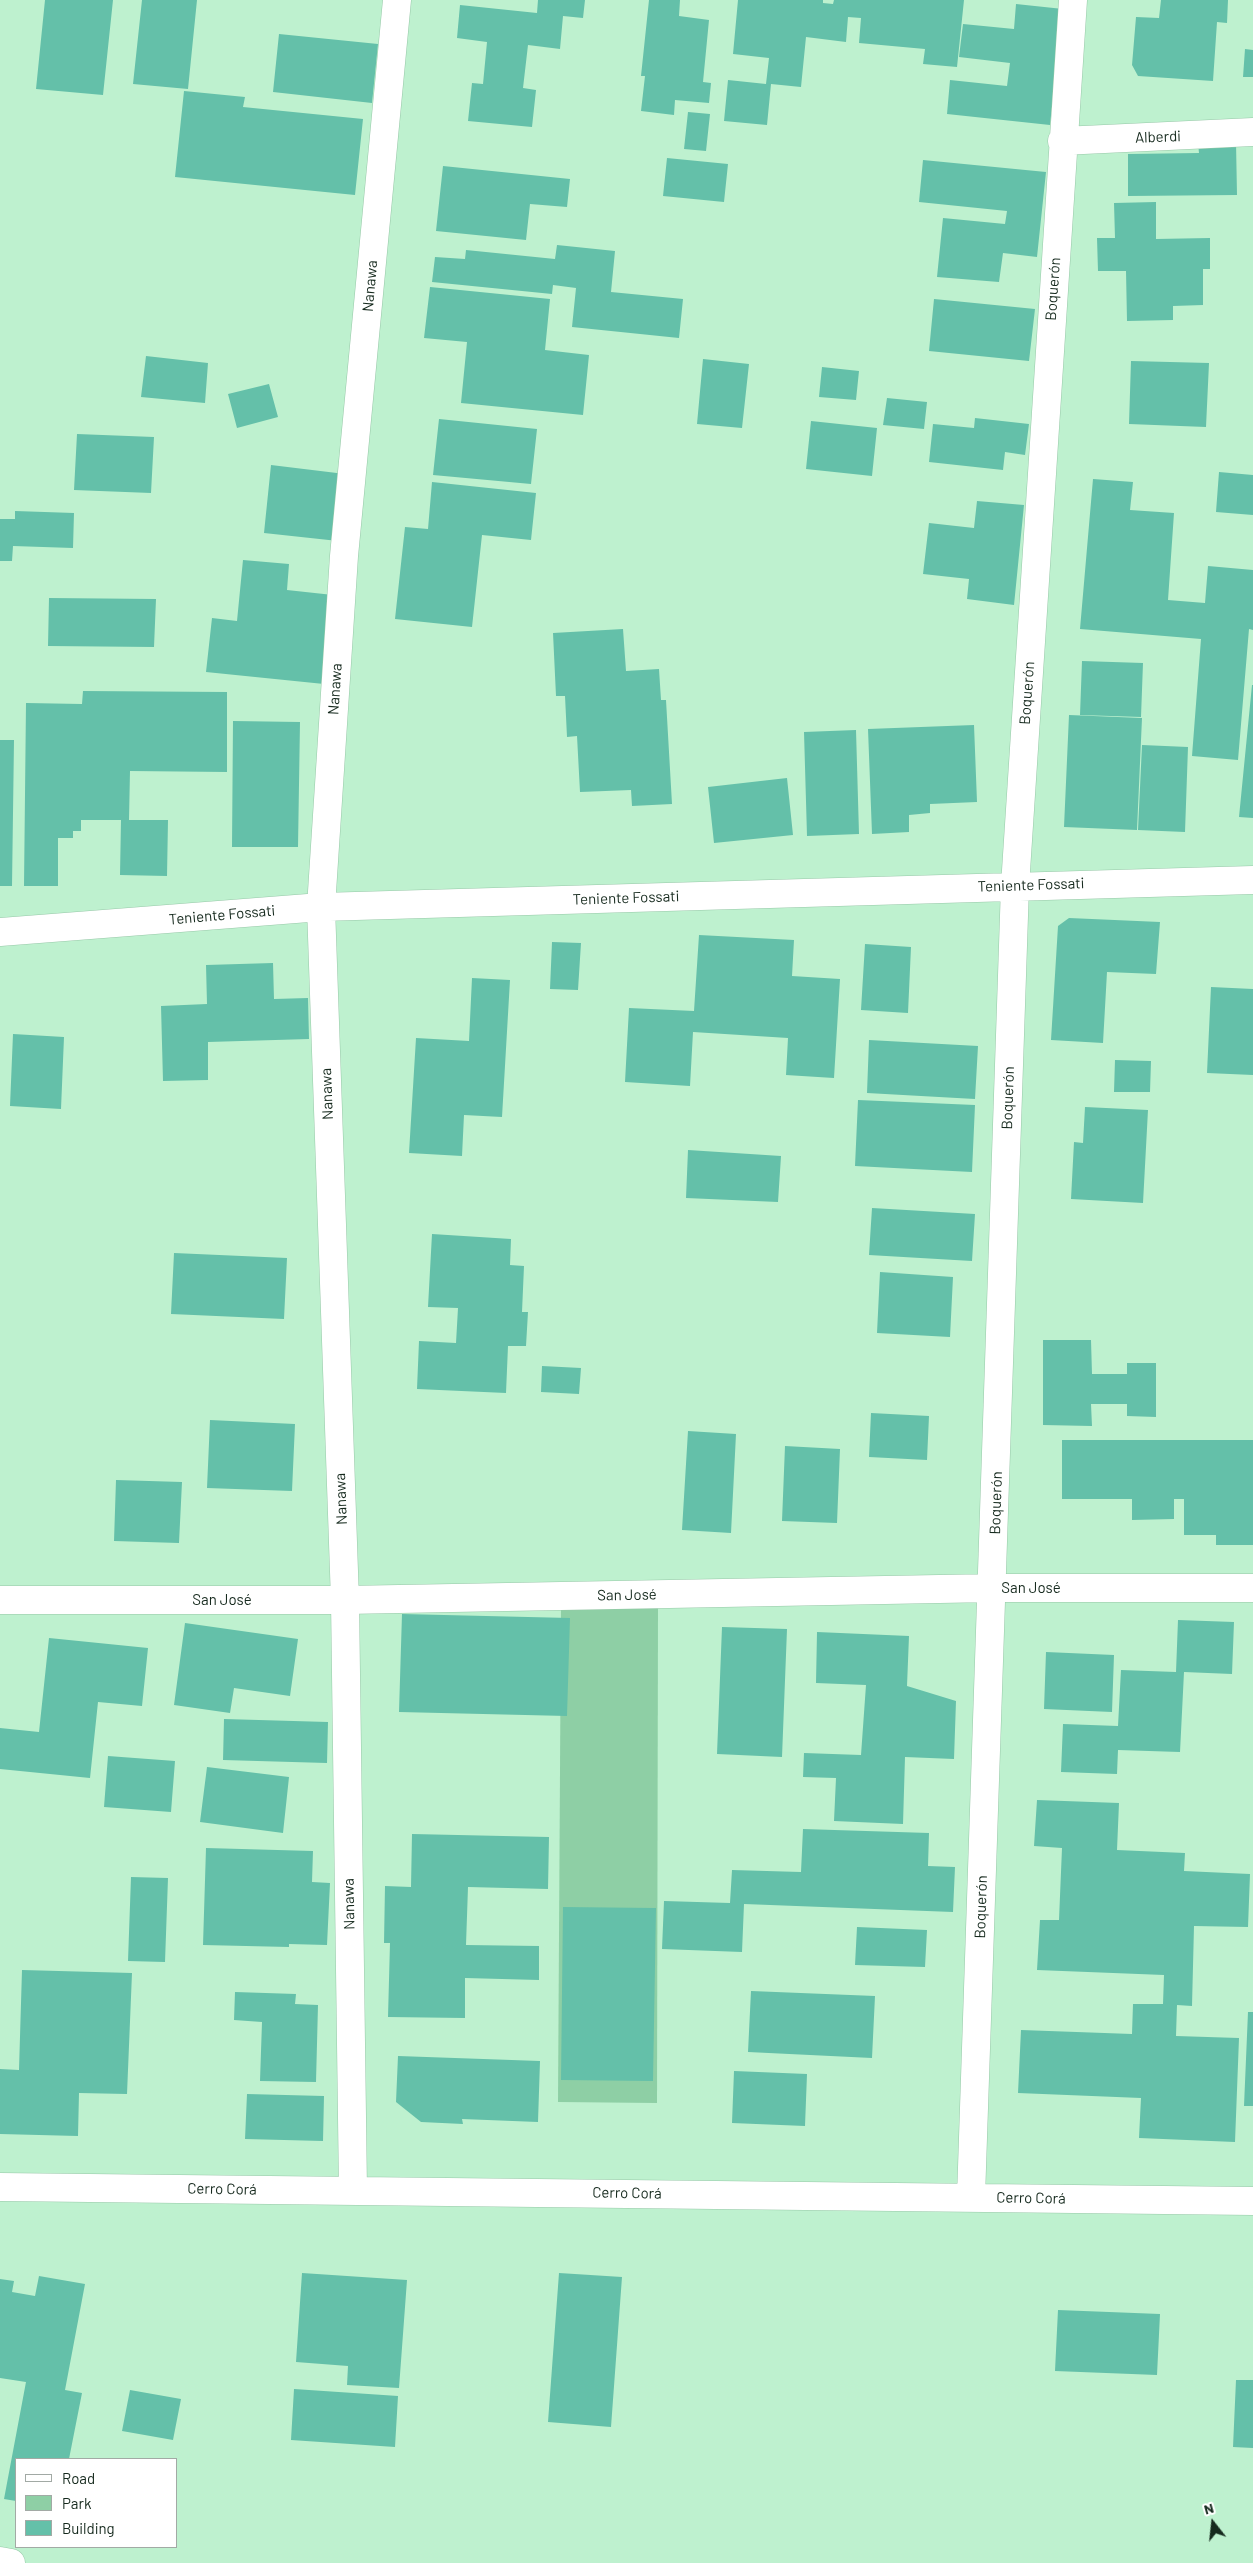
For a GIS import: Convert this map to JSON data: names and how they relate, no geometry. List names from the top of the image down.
{
  "streets": {
    "street": [
      "Alberdi",
      "Nanawa",
      "Boquerón",
      "Teniente Fossati",
      "San José",
      "Cerro Corá"
    ]
  },
  "crossings": [
    ["Alberdi", "Boquerón"],
    ["Nanawa", "Teniente Fossati"],
    ["Nanawa", "San José"],
    ["Nanawa", "Cerro Corá"],
    ["Boquerón", "Teniente Fossati"],
    ["Boquerón", "San José"],
    ["Boquerón", "Cerro Corá"]
  ],
  "legend": ["Road", "Park", "Building"],
  "north": "top"
}
